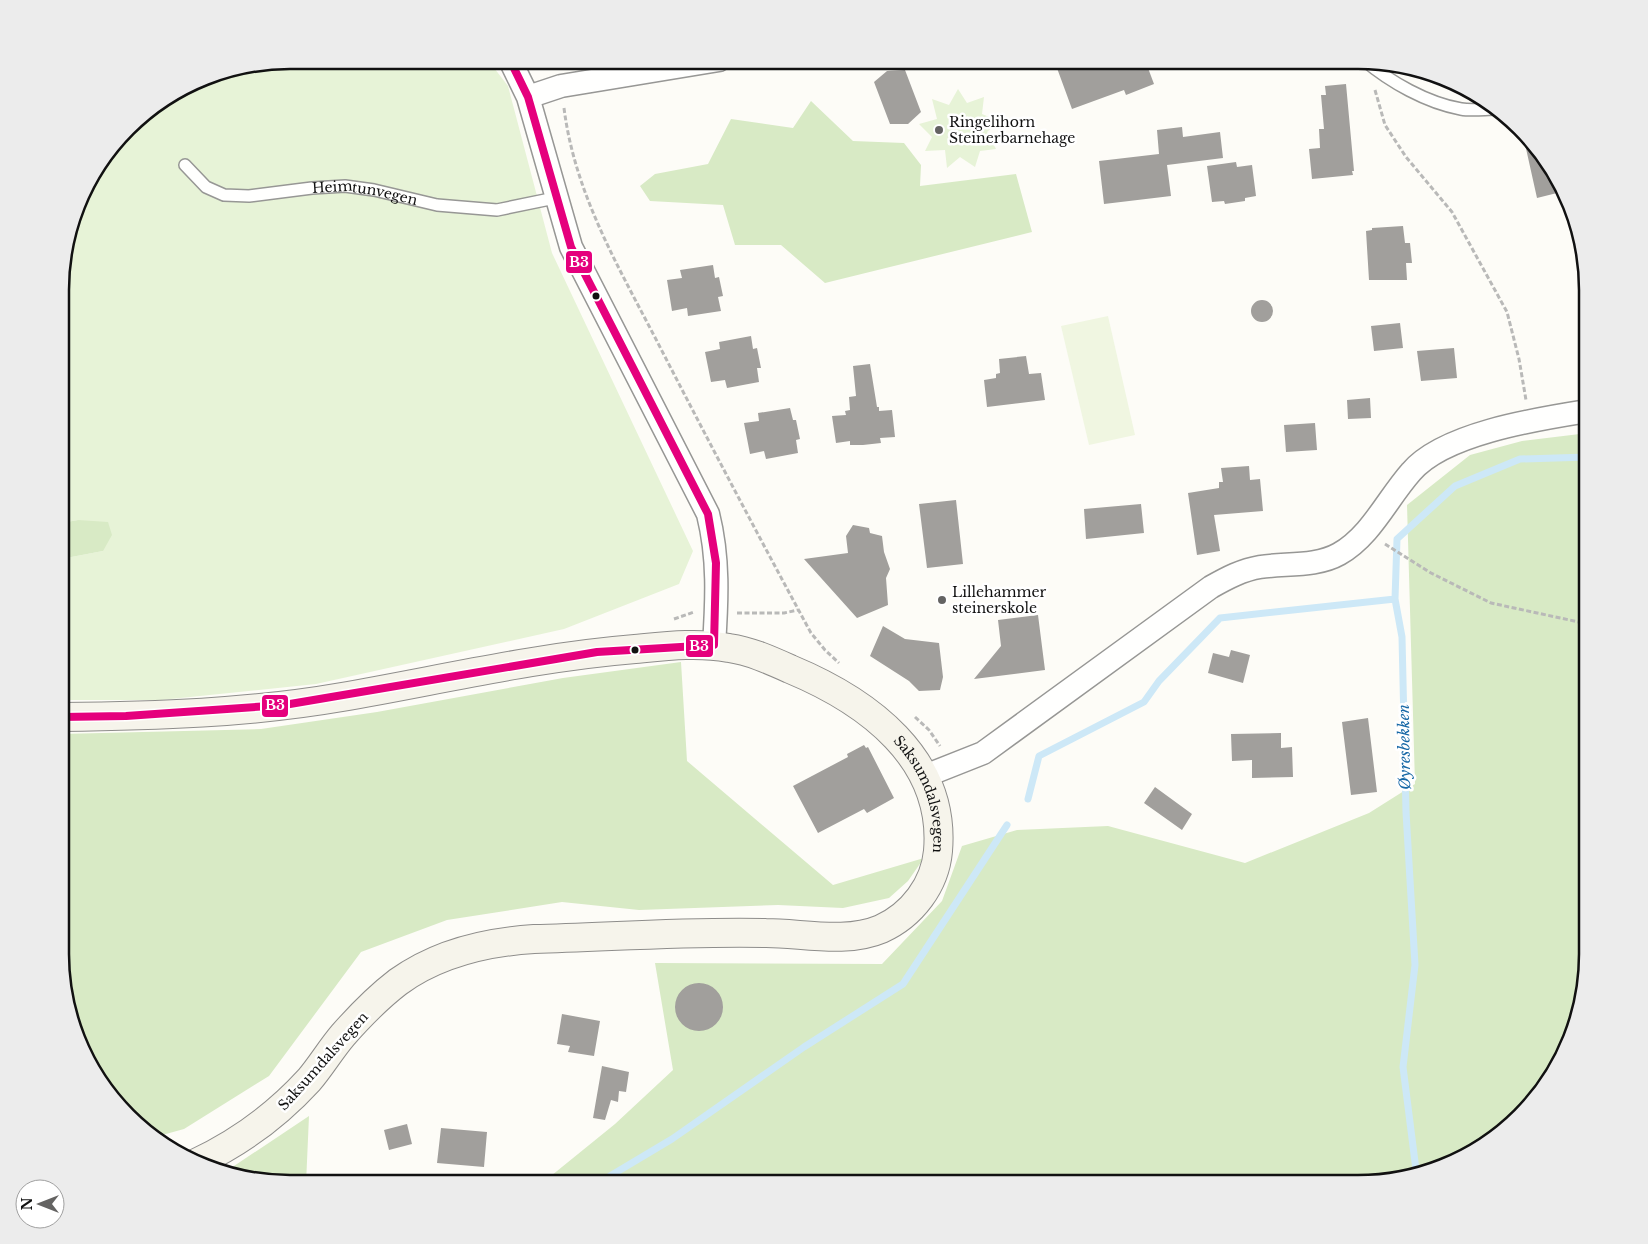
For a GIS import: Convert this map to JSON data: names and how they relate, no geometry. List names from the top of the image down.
{
  "streets": {
    "main road": ["Saksumdalsvegen"],
    "lane": ["Heimtunvegen"]
  },
  "water": ["Øyresbekken"],
  "places": ["Ringelihorn Steinerbarnehage", "Lillehammer steinerskole"],
  "lines": ["transit line B3"],
  "north": "left"
}
